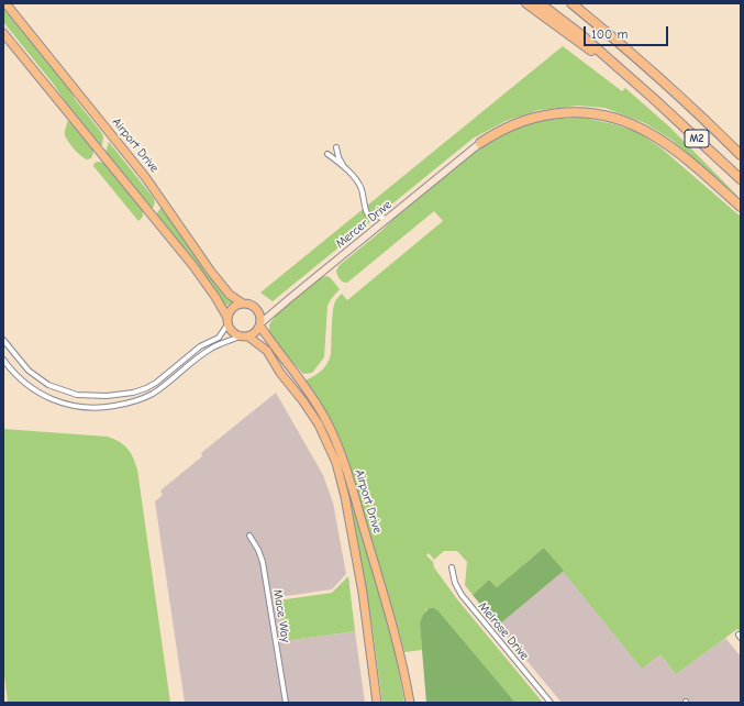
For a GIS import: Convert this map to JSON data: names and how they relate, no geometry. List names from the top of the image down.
{
  "streets": {
    "highway": ["M2"],
    "main road": ["Airport Drive"],
    "street": ["Mercer Drive", "Mace Way", "Melrose Drive"]
  },
  "crossings": [
    ["Airport Drive", "Mercer Drive"]
  ],
  "scale_bar": "100 m"
}
